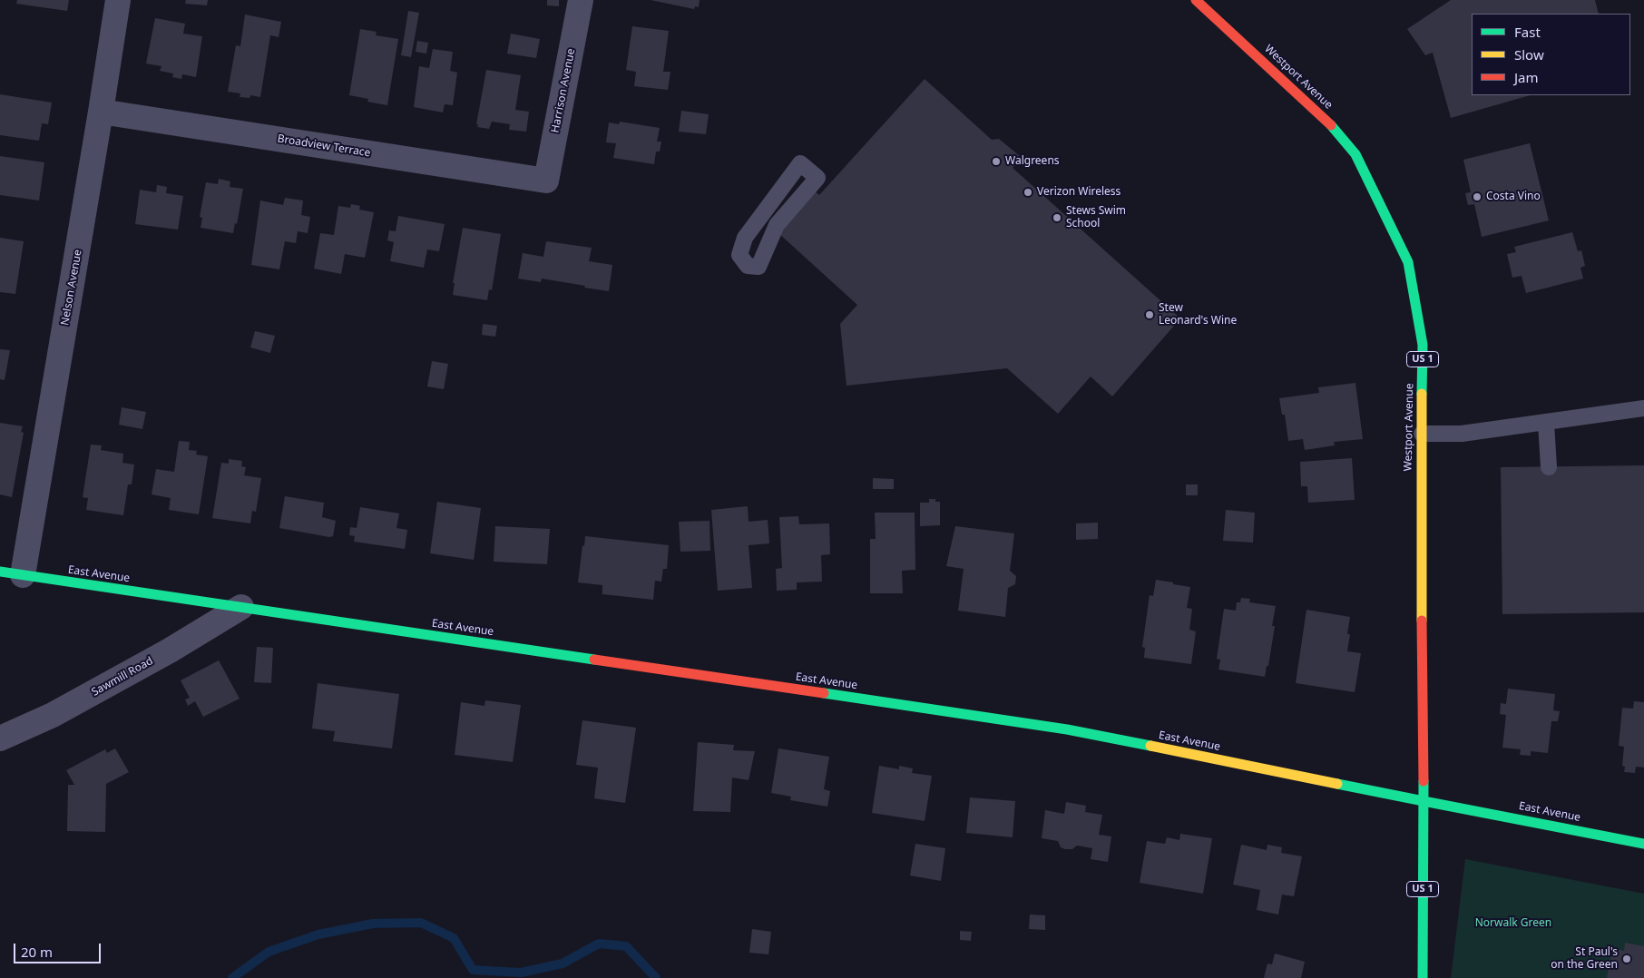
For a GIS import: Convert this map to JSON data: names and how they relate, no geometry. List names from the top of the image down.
{
  "streets": {
    "main road": ["Westport Avenue", "US 1", "East Avenue"],
    "street": [
      "Harrison Avenue",
      "Broadview Terrace",
      "Nelson Avenue",
      "Sawmill Road"
    ]
  },
  "crossings": [
    ["Westport Avenue", "US 1"],
    ["Westport Avenue", "East Avenue"],
    ["Harrison Avenue", "Broadview Terrace"],
    ["Broadview Terrace", "Nelson Avenue"],
    ["Nelson Avenue", "East Avenue"],
    ["US 1", "East Avenue"],
    ["East Avenue", "Sawmill Road"]
  ],
  "parks": ["Norwalk Green"],
  "places": [
    "Walgreens",
    "Verizon Wireless",
    "Costa Vino",
    "Stews Swim School",
    "Stew Leonard's Wine",
    "St Paul's on the Green"
  ],
  "legend": ["Fast", "Slow", "Jam"],
  "scale_bar": "20 m"
}
